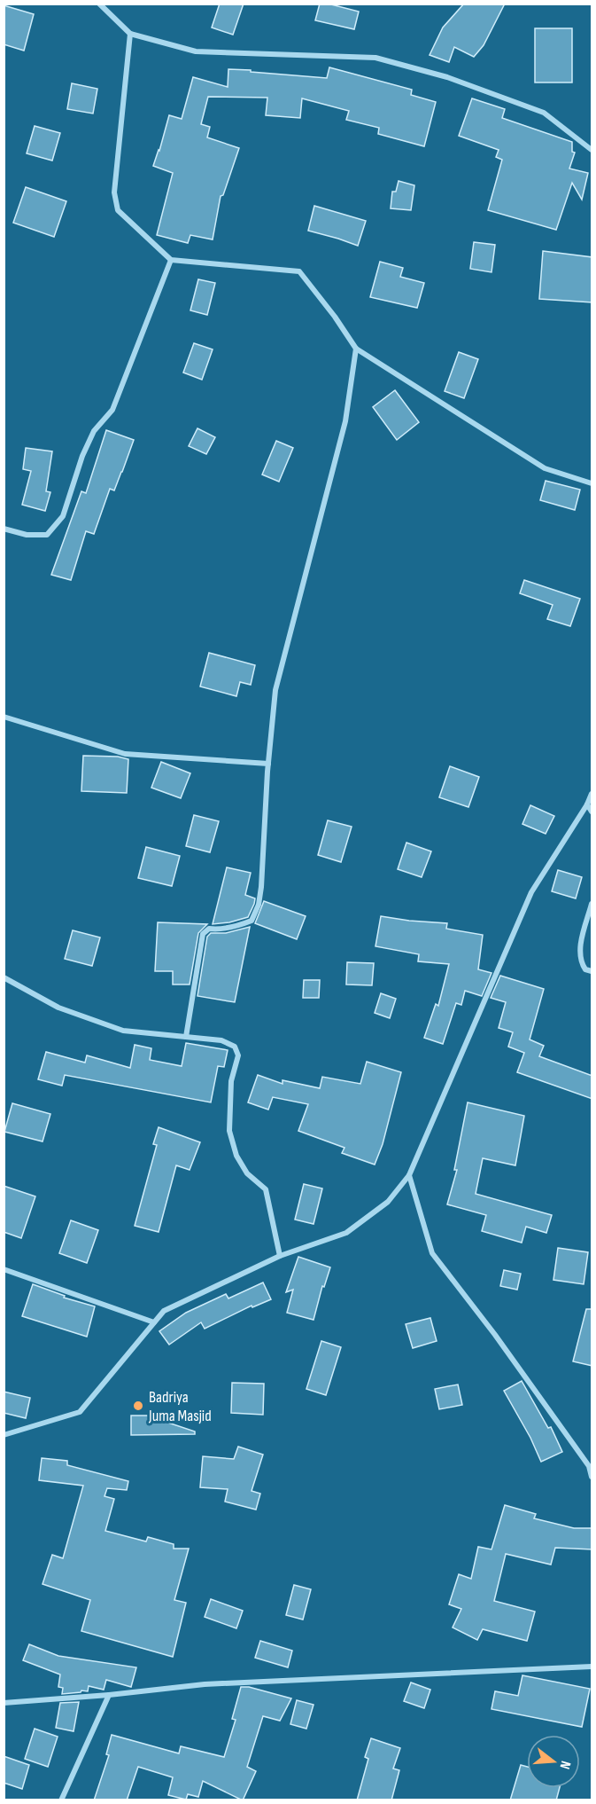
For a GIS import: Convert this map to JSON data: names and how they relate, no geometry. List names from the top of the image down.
{
  "places": ["Badriya Juma Masjid"],
  "north": "right"
}
